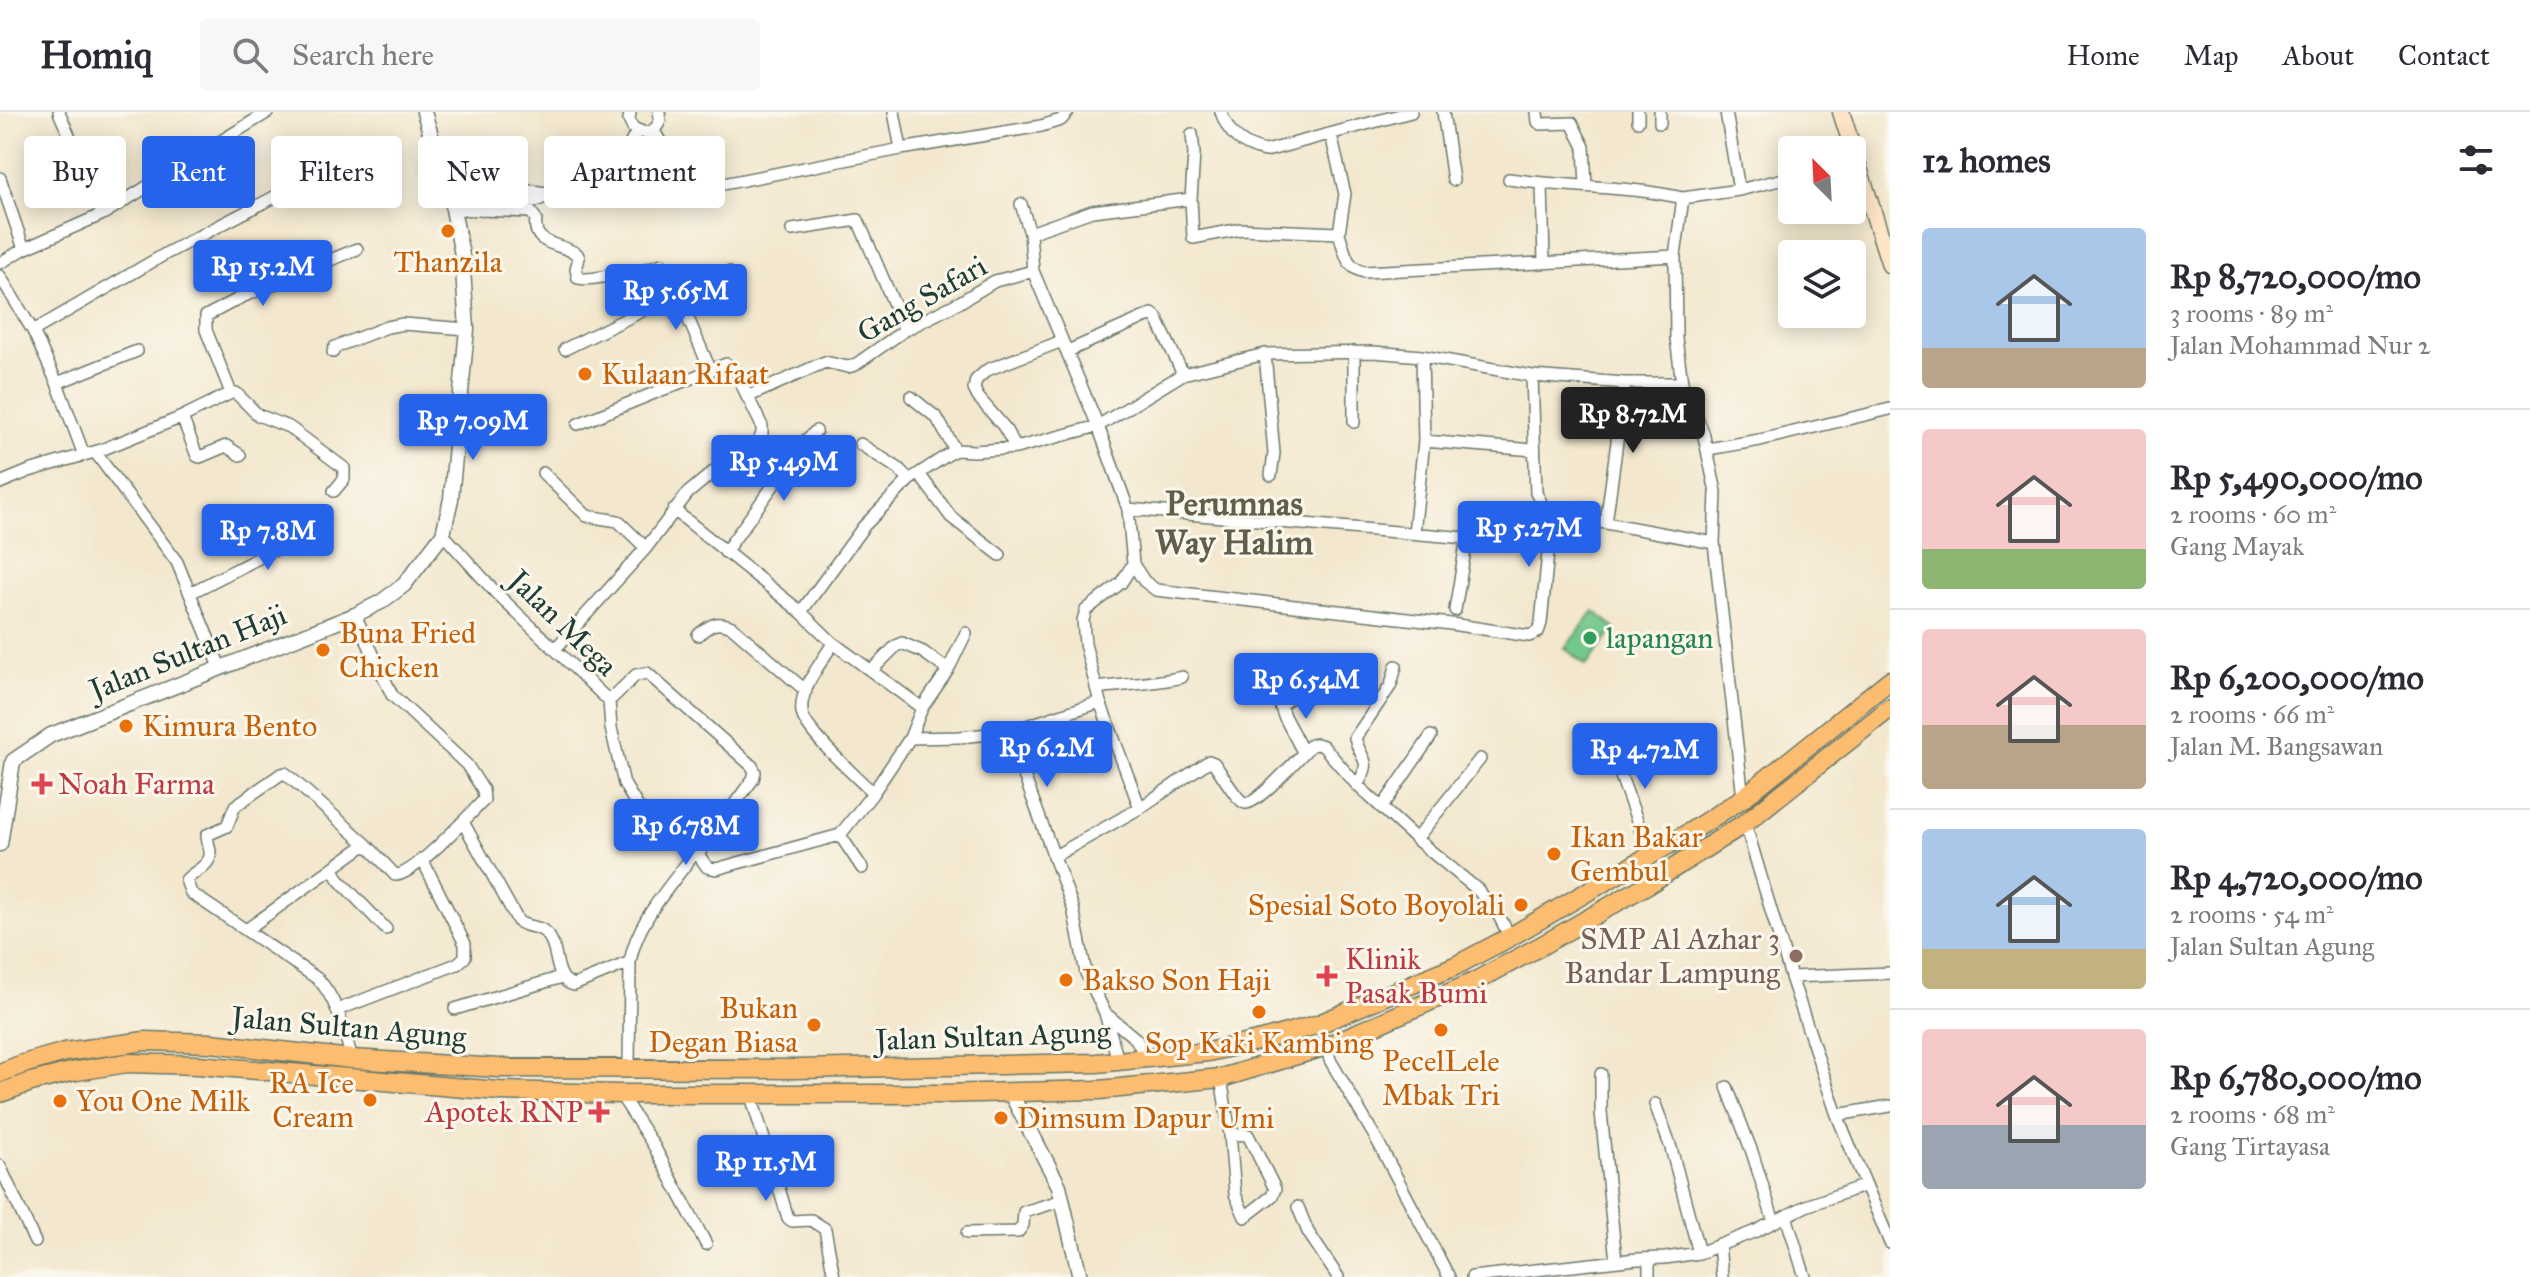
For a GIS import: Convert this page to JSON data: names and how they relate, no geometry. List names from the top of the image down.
{
  "streets": {
    "main road": ["Jalan Sultan Agung"],
    "street": ["Gang Safari", "Jalan Mega", "Jalan Sultan Haji"]
  },
  "crossings": [
    ["Jalan Mega", "Jalan Sultan Haji"]
  ],
  "districts": ["Perumnas Way Halim"],
  "places": {
    "other": [
      "Thanzila",
      "Kulaan Rifaat",
      "lapangan",
      "Buna Fried Chicken",
      "Kimura Bento",
      "Ikan Bakar Gembul",
      "Spesial Soto Boyolali",
      "SMP Al Azhar 3 Bandar Lampung",
      "Bakso Son Haji",
      "Sop Kaki Kambing",
      "Bukan Degan Biasa",
      "PecelLele Mbak Tri",
      "RA Ice Cream",
      "You One Milk",
      "Dimsum Dapur Umi"
    ],
    "health": ["Noah Farma", "Klinik Pasak Bumi", "Apotek RNP"]
  },
  "north": "top left",
  "page": {
    "header": "Homiq",
    "search": "Search here",
    "nav": [
      "Home",
      "Map",
      "About",
      "Contact"
    ],
    "heading": "12 homes",
    "chip": [
      "Buy",
      "Rent",
      "Filters",
      "New",
      "Apartment"
    ],
    "list": [
      {
        "name": "Rp 8,720,000/mo",
        "note": "3 rooms · 89 m² · Jalan Mohammad Nur 2"
      },
      {
        "name": "Rp 5,490,000/mo",
        "note": "2 rooms · 60 m² · Gang Mayak"
      },
      {
        "name": "Rp 6,200,000/mo",
        "note": "2 rooms · 66 m² · Jalan M. Bangsawan"
      },
      {
        "name": "Rp 4,720,000/mo",
        "note": "2 rooms · 54 m² · Jalan Sultan Agung"
      },
      {
        "name": "Rp 6,780,000/mo",
        "note": "2 rooms · 68 m² · Gang Tirtayasa"
      }
    ],
    "price": [
      "Rp 15.2M",
      "Rp 5.65M",
      "Rp 8.72M",
      "Rp 7.09M",
      "Rp 5.49M",
      "Rp 5.27M",
      "Rp 7.8M",
      "Rp 6.54M",
      "Rp 6.2M",
      "Rp 4.72M",
      "Rp 6.78M",
      "Rp 11.5M"
    ]
  }
}
